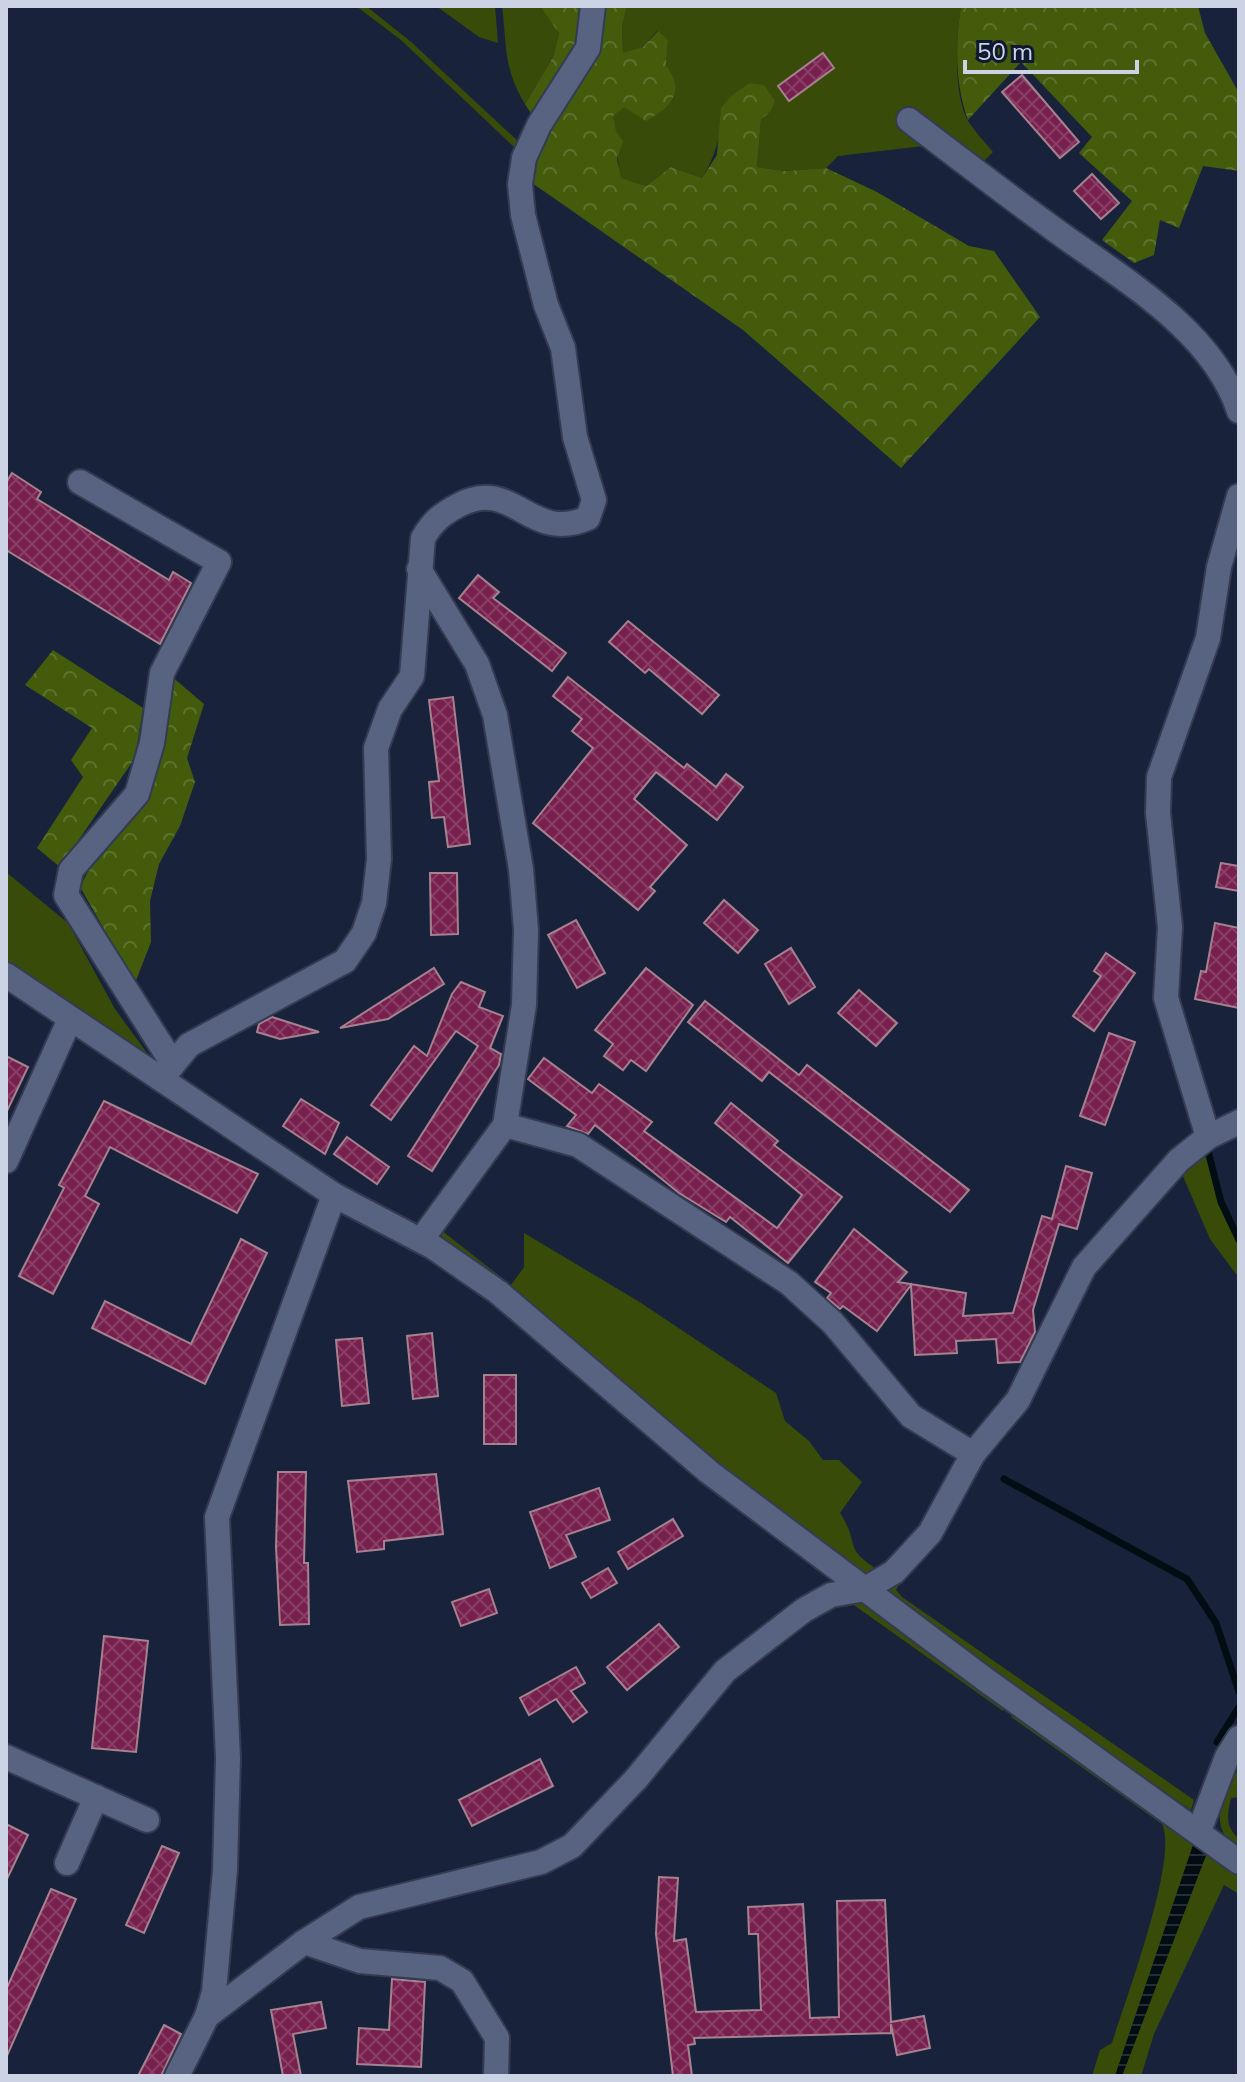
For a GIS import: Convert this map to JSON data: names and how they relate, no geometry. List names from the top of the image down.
{
  "scale_bar": "50 m"
}
